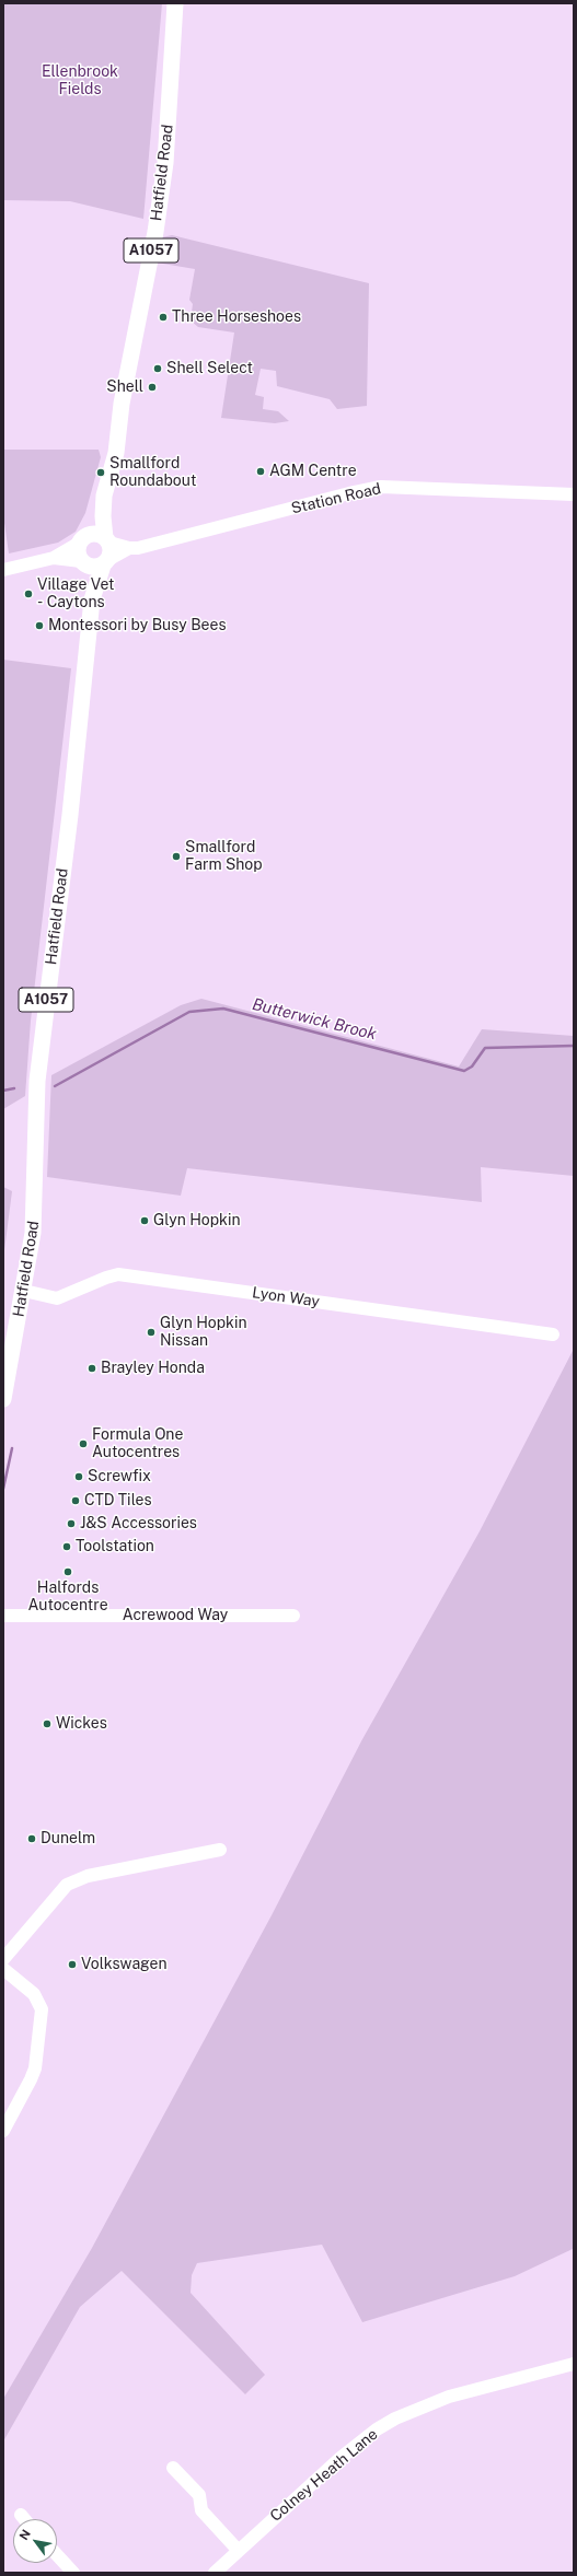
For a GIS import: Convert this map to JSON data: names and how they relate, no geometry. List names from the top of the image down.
{
  "streets": {
    "main road": ["Hatfield Road", "A1057"],
    "street": [
      "Station Road",
      "Lyon Way",
      "Acrewood Way",
      "Colney Heath Lane"
    ]
  },
  "crossings": [
    ["Hatfield Road", "Station Road"],
    ["Hatfield Road", "Lyon Way"]
  ],
  "water": ["Butterwick Brook"],
  "parks": ["Ellenbrook Fields"],
  "places": [
    "Three Horseshoes",
    "Shell Select",
    "Shell",
    "AGM Centre",
    "Smallford Roundabout",
    "Village Vet - Caytons",
    "Montessori by Busy Bees",
    "Smallford Farm Shop",
    "Glyn Hopkin",
    "Glyn Hopkin Nissan",
    "Brayley Honda",
    "Formula One Autocentres",
    "Screwfix",
    "CTD Tiles",
    "J&S Accessories",
    "Toolstation",
    "Halfords Autocentre",
    "Wickes",
    "Dunelm",
    "Volkswagen"
  ],
  "north": "top left"
}
